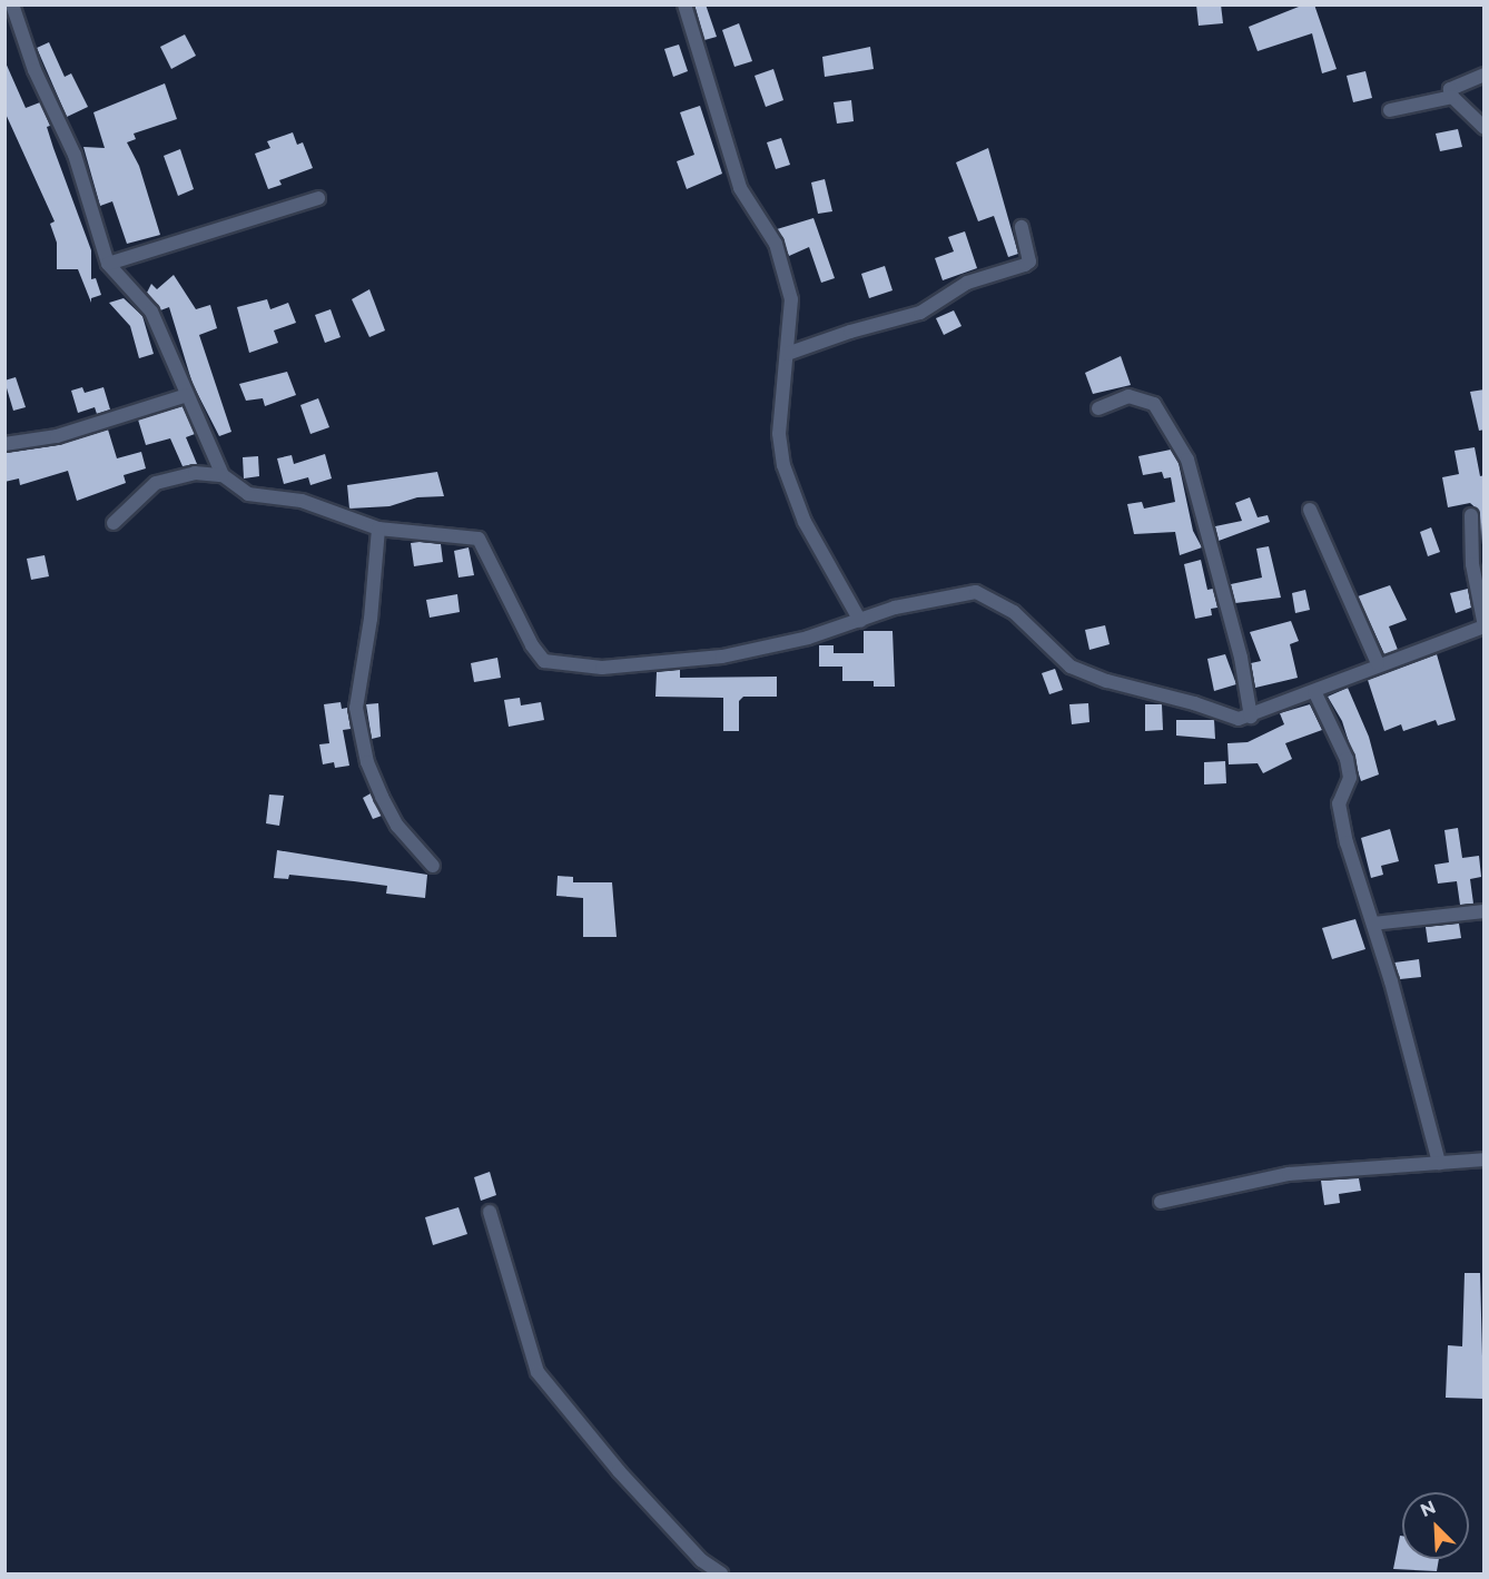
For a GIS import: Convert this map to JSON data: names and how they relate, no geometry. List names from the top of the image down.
{
  "north": "top left"
}
